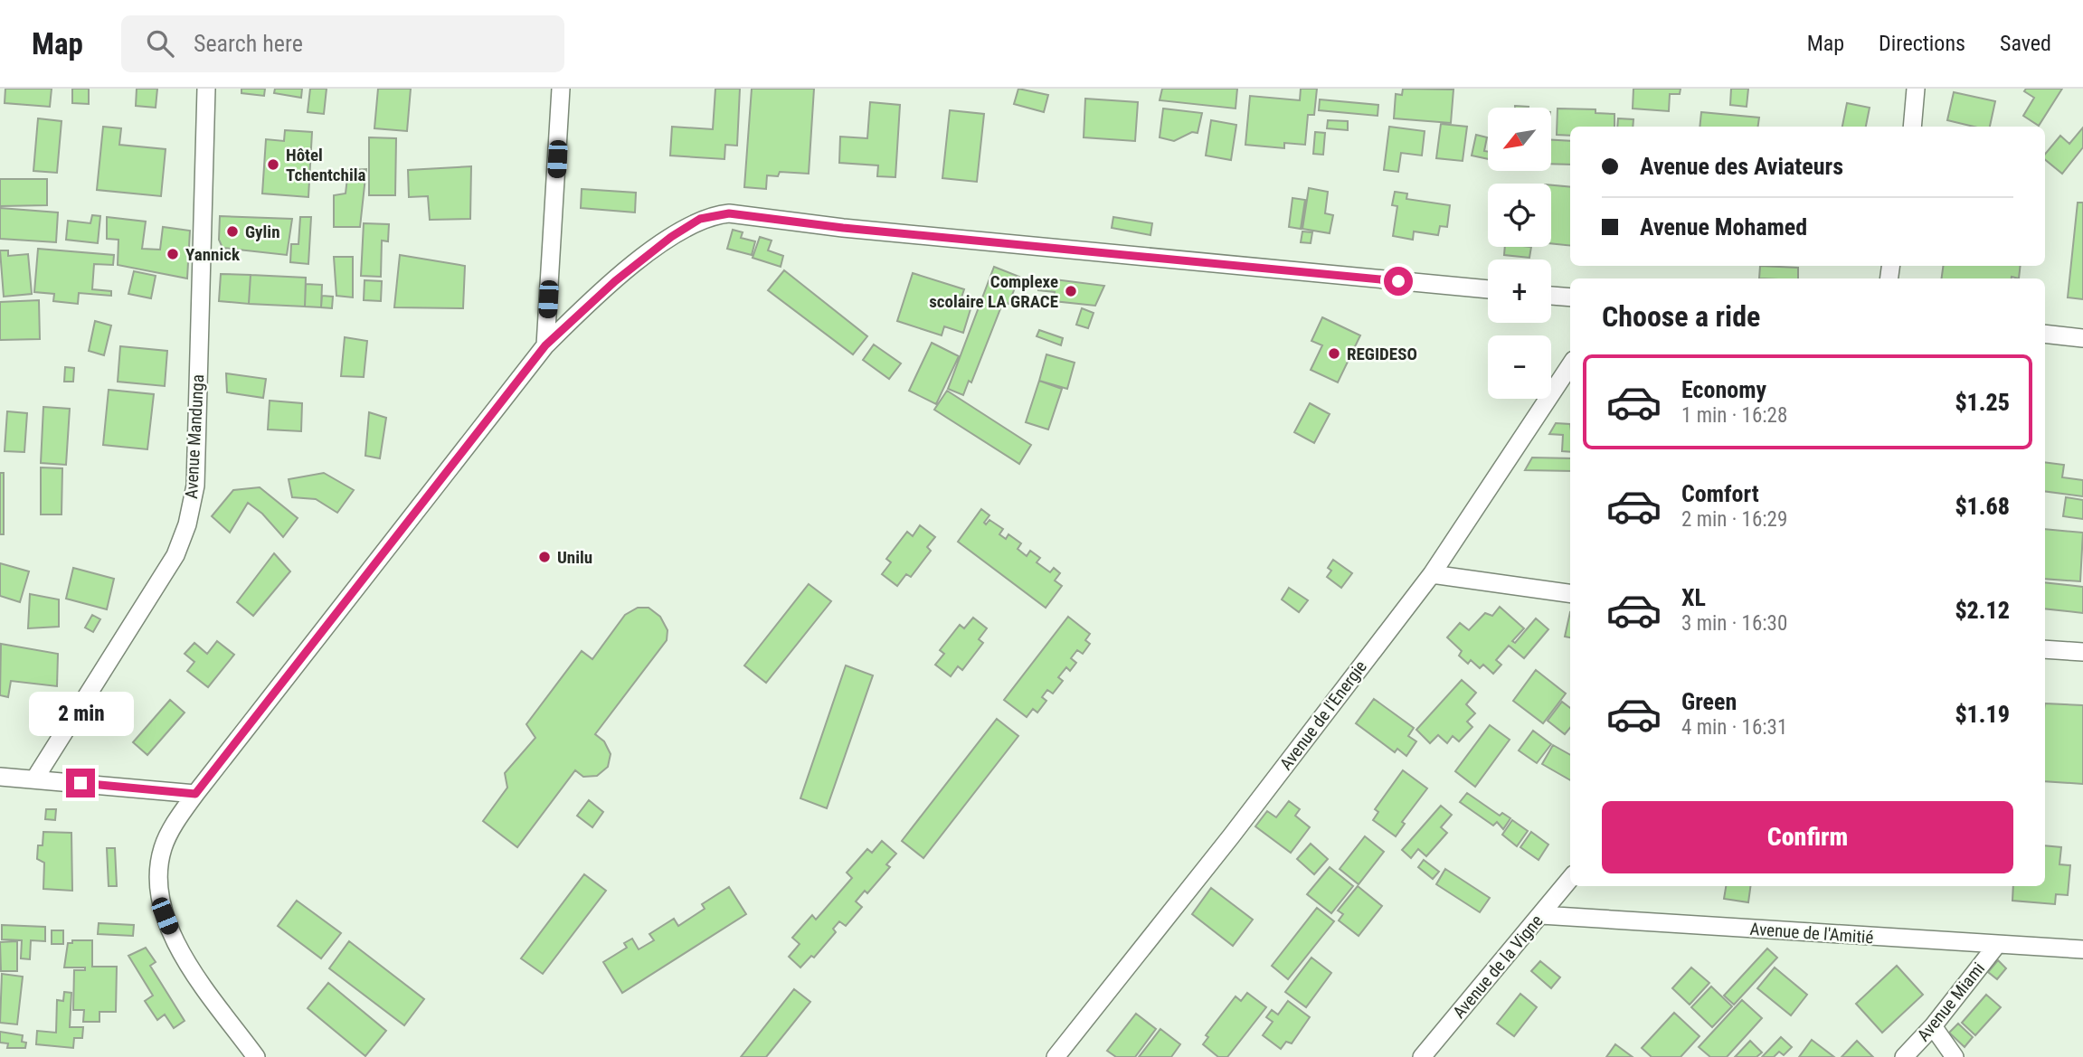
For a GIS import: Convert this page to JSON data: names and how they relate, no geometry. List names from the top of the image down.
{
  "streets": {
    "street": [
      "Avenue Mandunga",
      "Avenue de l'Energie",
      "Avenue de l'Amitié",
      "Avenue de la Vigne",
      "Avenue Miami"
    ]
  },
  "crossings": [
    ["Avenue de l'Amitié", "Avenue de la Vigne"],
    ["Avenue de l'Amitié", "Avenue Miami"]
  ],
  "places": [
    "Hôtel Tchentchila",
    "Gylin",
    "Yannick",
    "Complexe scolaire LA GRACE",
    "REGIDESO",
    "Unilu"
  ],
  "north": "bottom left",
  "page": {
    "header": "Map",
    "search": "Search here",
    "nav": ["Map", "Directions", "Saved"],
    "map_buttons": ["+", "−"],
    "banner": ["Avenue des Aviateurs", "Avenue Mohamed"],
    "heading": "Choose a ride",
    "list": [
      {
        "name": "Economy",
        "note": "1 min · 16:28",
        "value": "$1.25"
      },
      {
        "name": "Comfort",
        "note": "2 min · 16:29",
        "value": "$1.68"
      },
      {
        "name": "XL",
        "note": "3 min · 16:30",
        "value": "$2.12"
      },
      {
        "name": "Green",
        "note": "4 min · 16:31",
        "value": "$1.19"
      }
    ],
    "bubble": "2 min",
    "buttons": "Confirm"
  }
}
